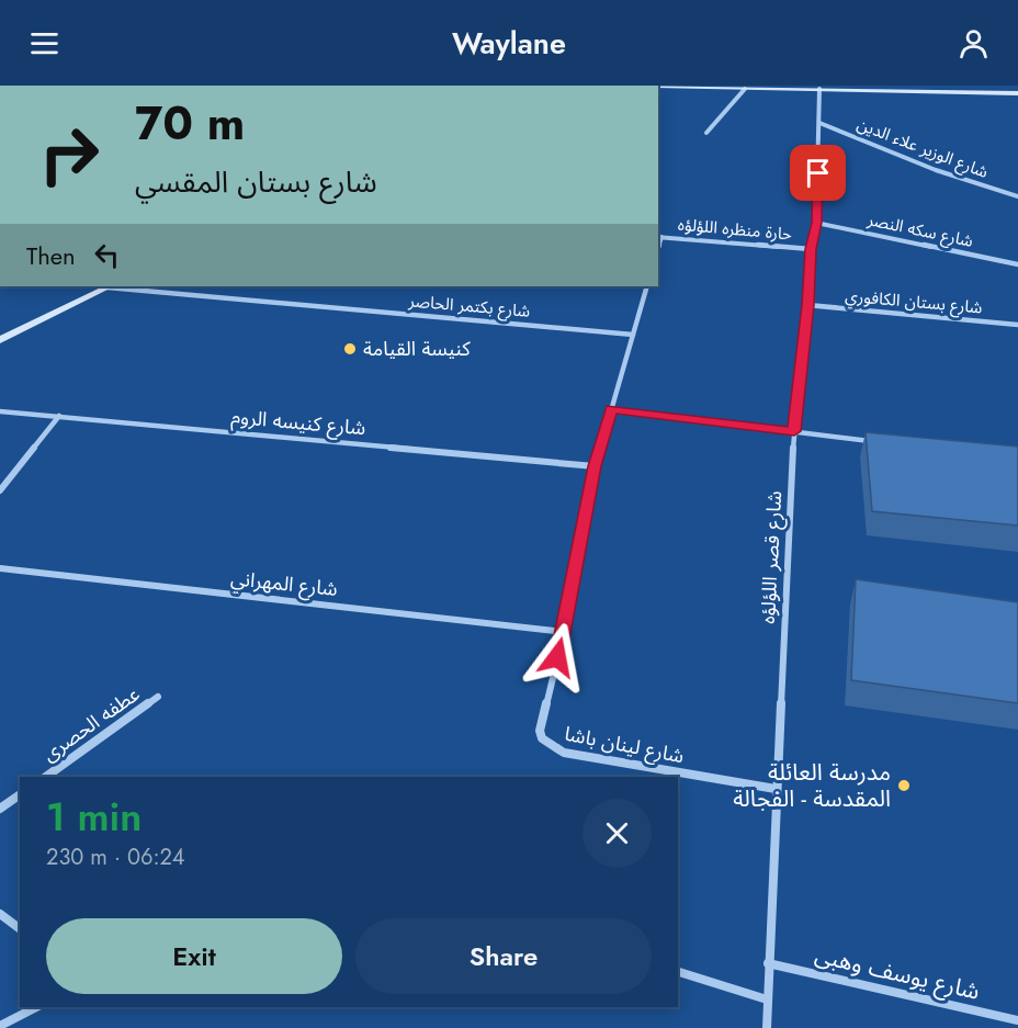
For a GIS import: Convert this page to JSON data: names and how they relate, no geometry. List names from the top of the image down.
{
  "streets": {
    "street": [
      "شارع الوزير علاء الدين",
      "حارة منظره اللؤلؤه",
      "شارع سكه النصر",
      "شارع بستان الكافوري",
      "شارع بكتمر الحاصر",
      "شارع كنيسه الروم",
      "شارع قصر اللؤلؤه",
      "شارع المهراني",
      "عطفه الحصرى",
      "شارع لينان باشا",
      "شارع يوسف وهبى"
    ]
  },
  "crossings": [
    ["شارع الوزير علاء الدين", "شارع قصر اللؤلؤه"],
    ["حارة منظره اللؤلؤه", "شارع قصر اللؤلؤه"],
    ["شارع سكه النصر", "شارع قصر اللؤلؤه"],
    ["شارع بستان الكافوري", "شارع قصر اللؤلؤه"],
    ["شارع بكتمر الحاصر", "شارع لينان باشا"],
    ["شارع كنيسه الروم", "شارع لينان باشا"],
    ["شارع قصر اللؤلؤه", "شارع لينان باشا"],
    ["شارع قصر اللؤلؤه", "شارع يوسف وهبى"],
    ["شارع المهراني", "شارع لينان باشا"]
  ],
  "places": ["كنيسة القيامة", "مدرسة العائلة المقدسة - الفجالة"],
  "page": {
    "header": "Waylane",
    "turn": ["70 m", "شارع بستان المقسي"],
    "then": "Then",
    "heading": ["1 min", "230 m · 06:24"],
    "buttons": ["Exit", "Share"]
  }
}
